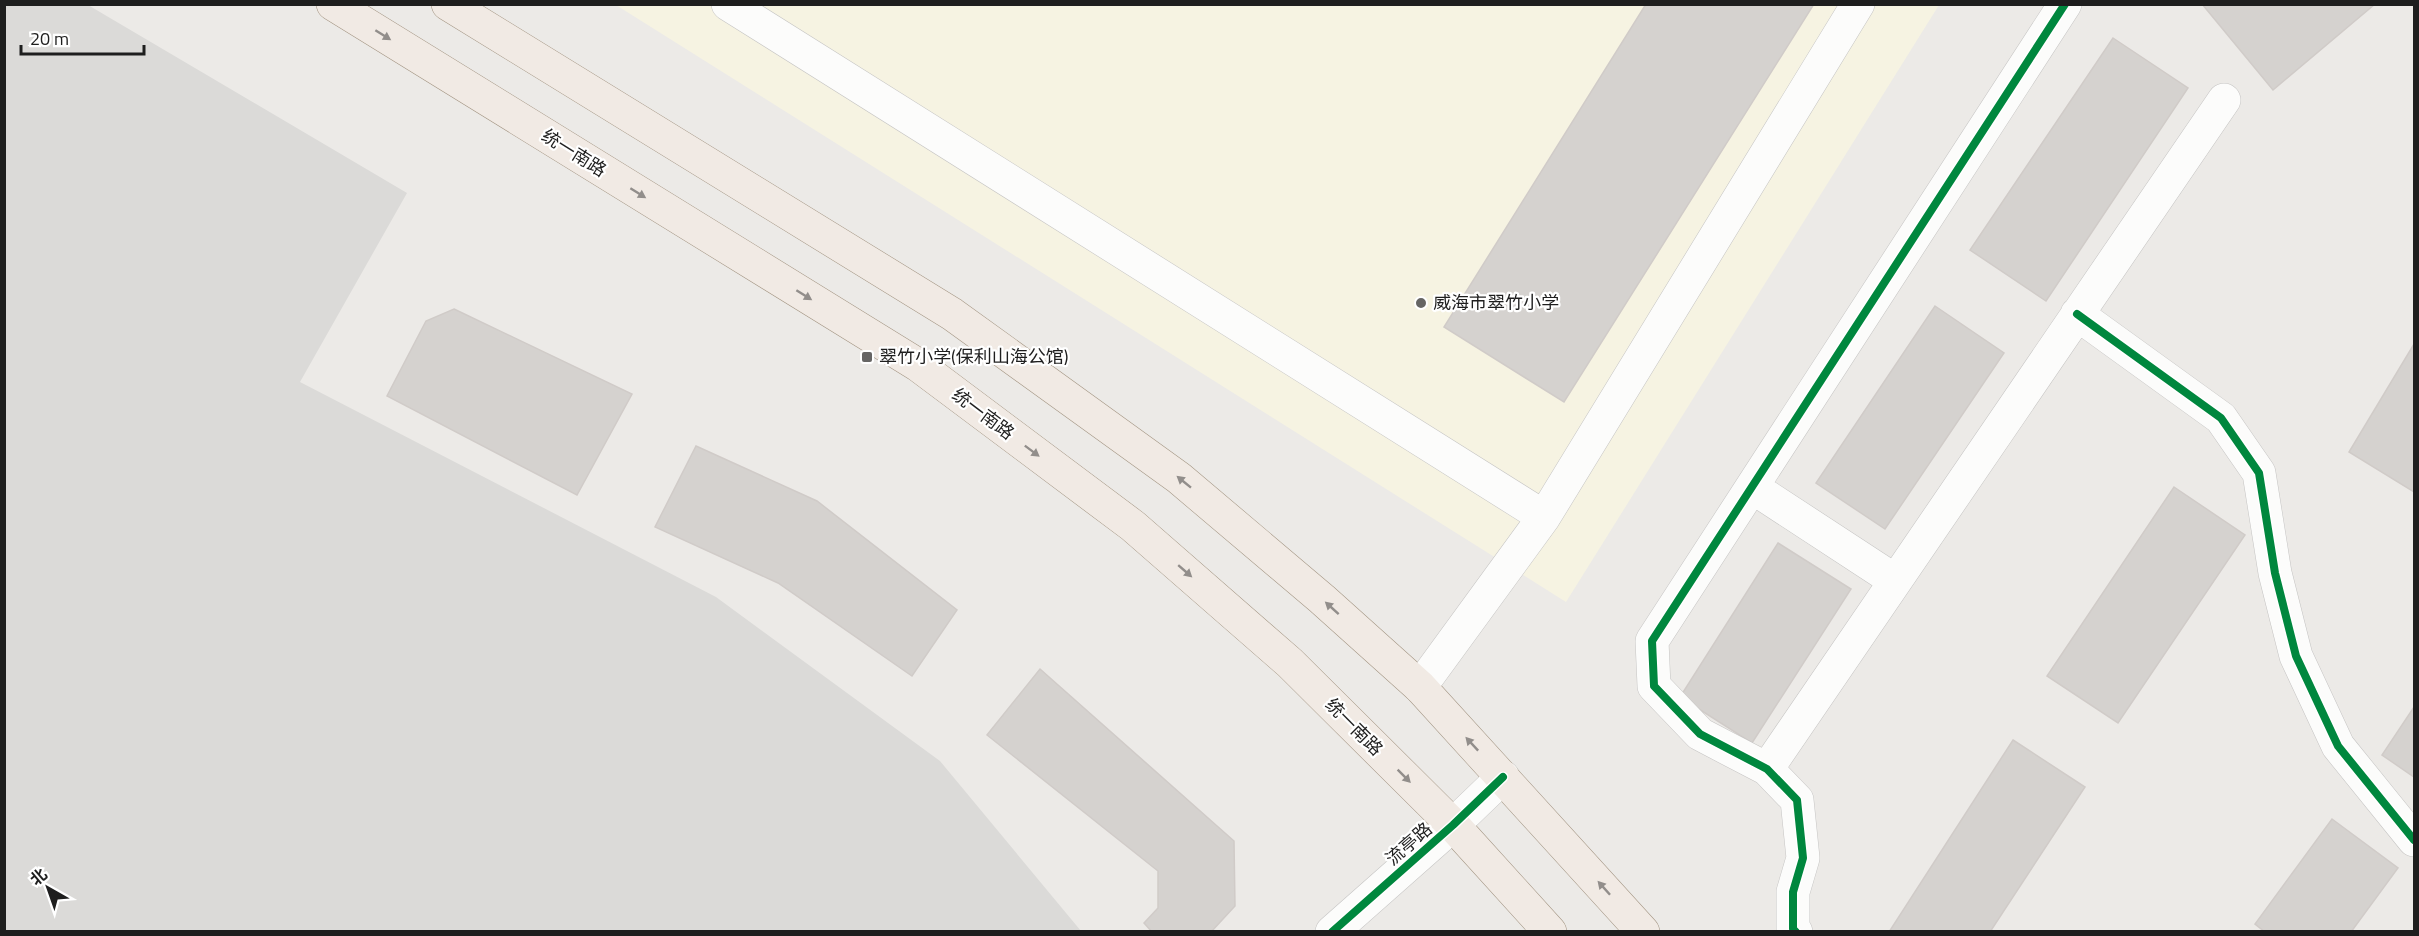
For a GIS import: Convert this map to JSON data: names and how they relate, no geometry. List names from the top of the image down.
{
  "streets": {
    "main road": ["统一南路"],
    "street": ["流亭路"]
  },
  "crossings": [
    ["统一南路", "流亭路"]
  ],
  "places": {
    "other": ["威海市翠竹小学"],
    "transit": ["翠竹小学(保利山海公馆)"]
  },
  "scale_bar": "20 m",
  "north": "top left"
}
